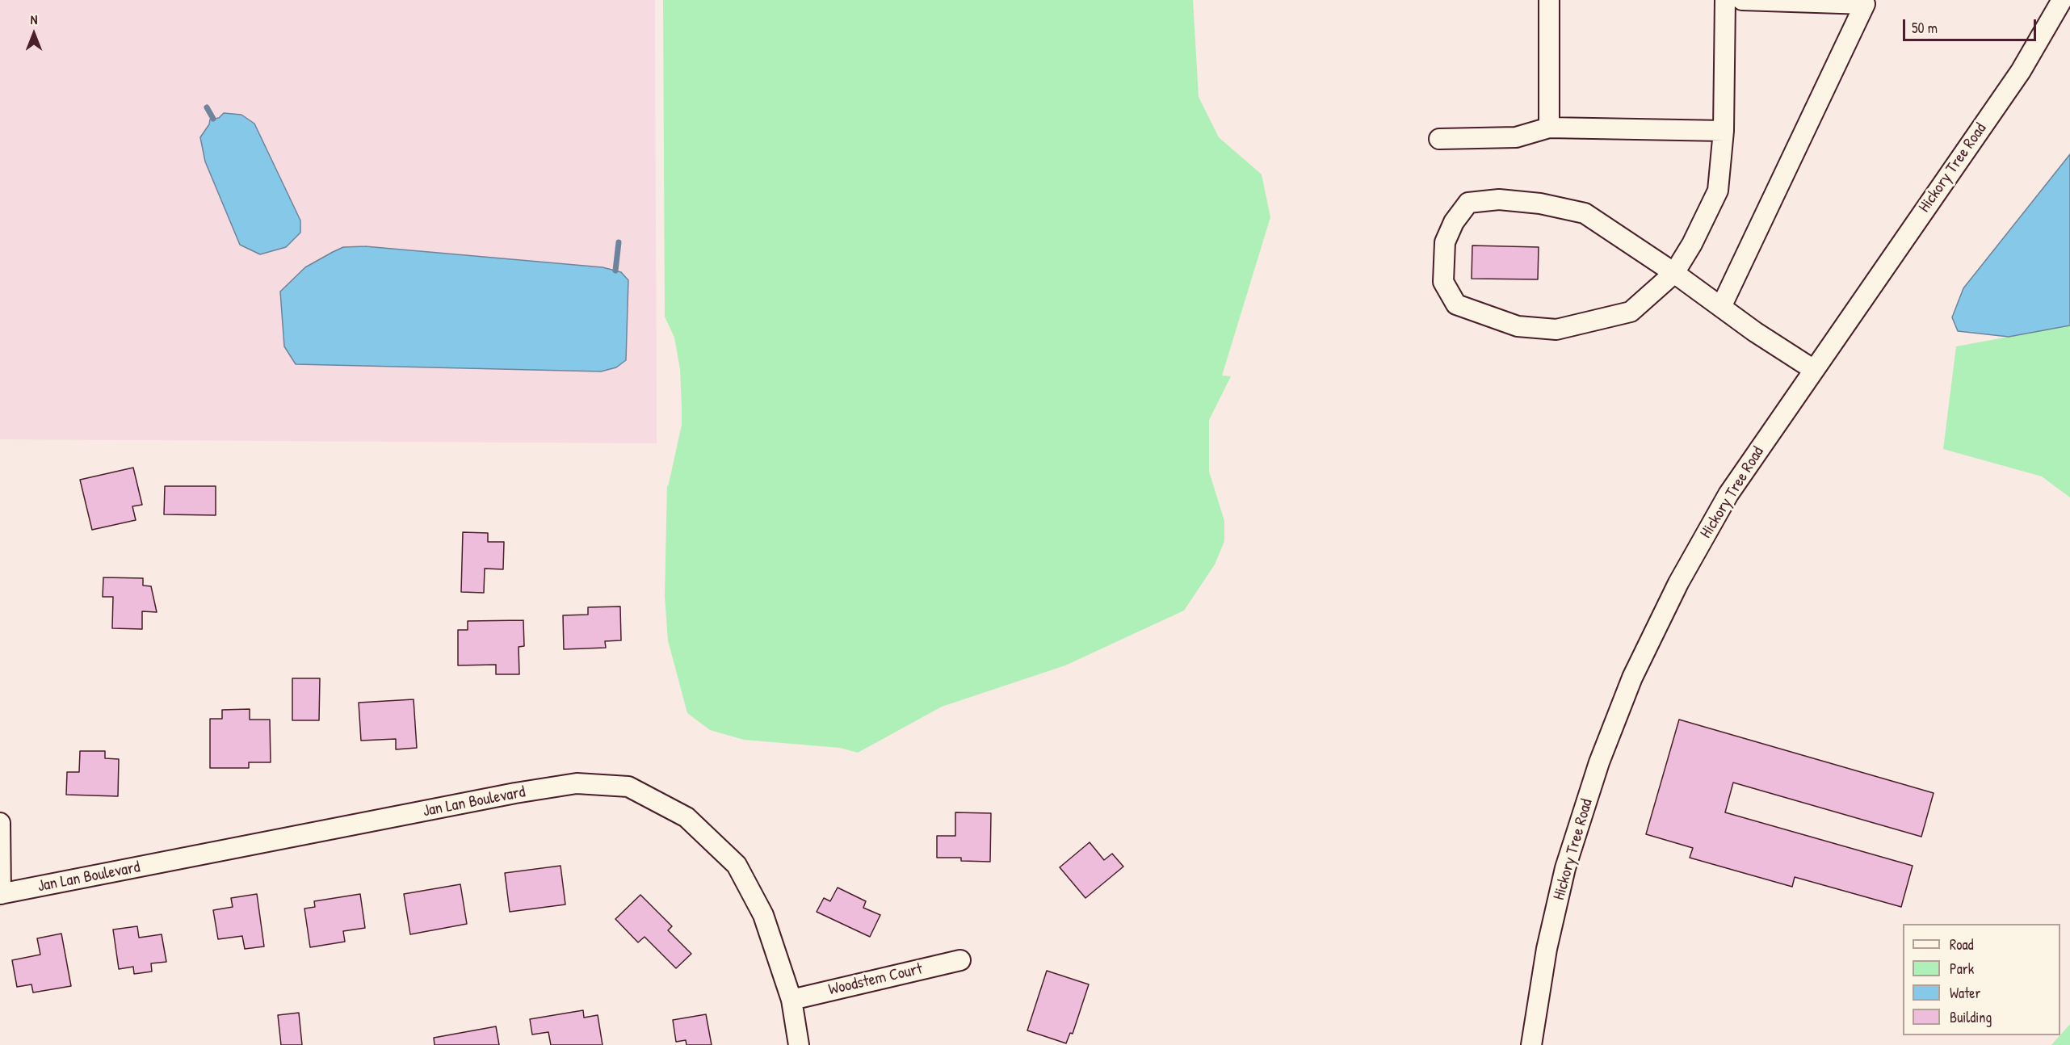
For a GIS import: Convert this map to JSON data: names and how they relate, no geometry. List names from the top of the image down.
{
  "streets": {
    "street": ["Hickory Tree Road", "Jan Lan Boulevard", "Woodstem Court"]
  },
  "crossings": [
    ["Jan Lan Boulevard", "Woodstem Court"]
  ],
  "legend": [
    "Road",
    "Park",
    "Water",
    "Building"
  ],
  "scale_bar": "50 m",
  "north": "top"
}
